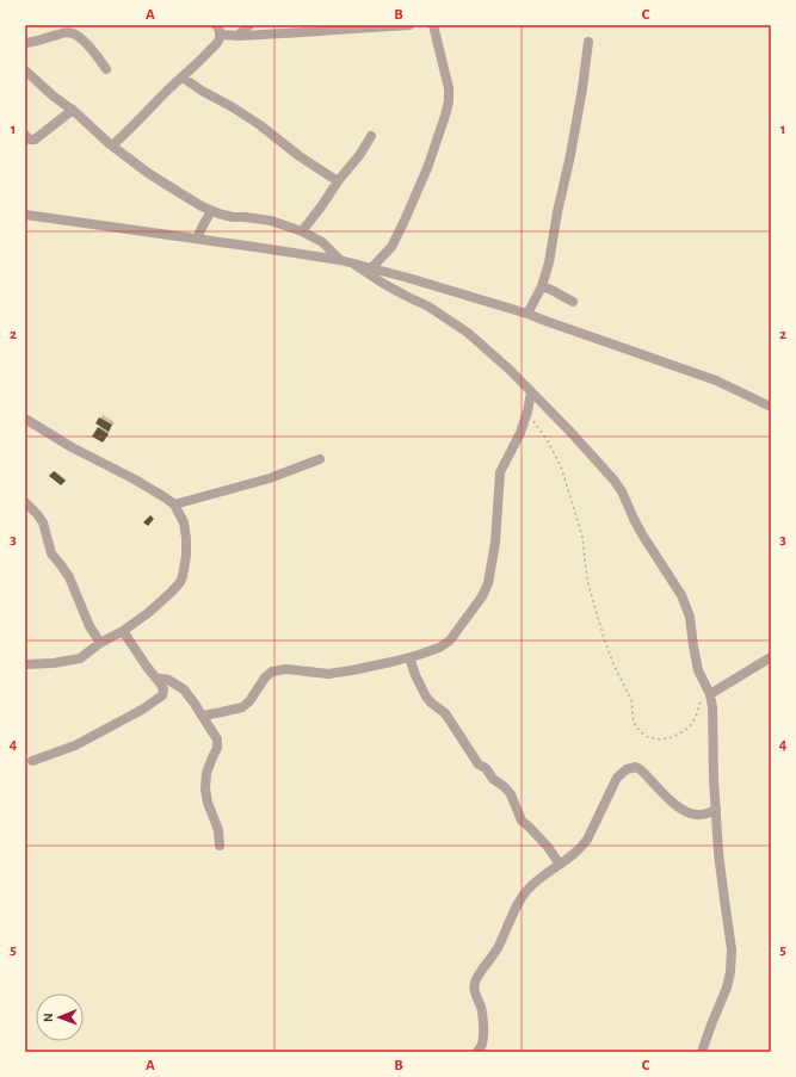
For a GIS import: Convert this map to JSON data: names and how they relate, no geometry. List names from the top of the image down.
{
  "north": "left",
  "grid": {
    "columns": ["A", "B", "C"],
    "rows": [
      "1",
      "2",
      "3",
      "4",
      "5"
    ]
  }
}
